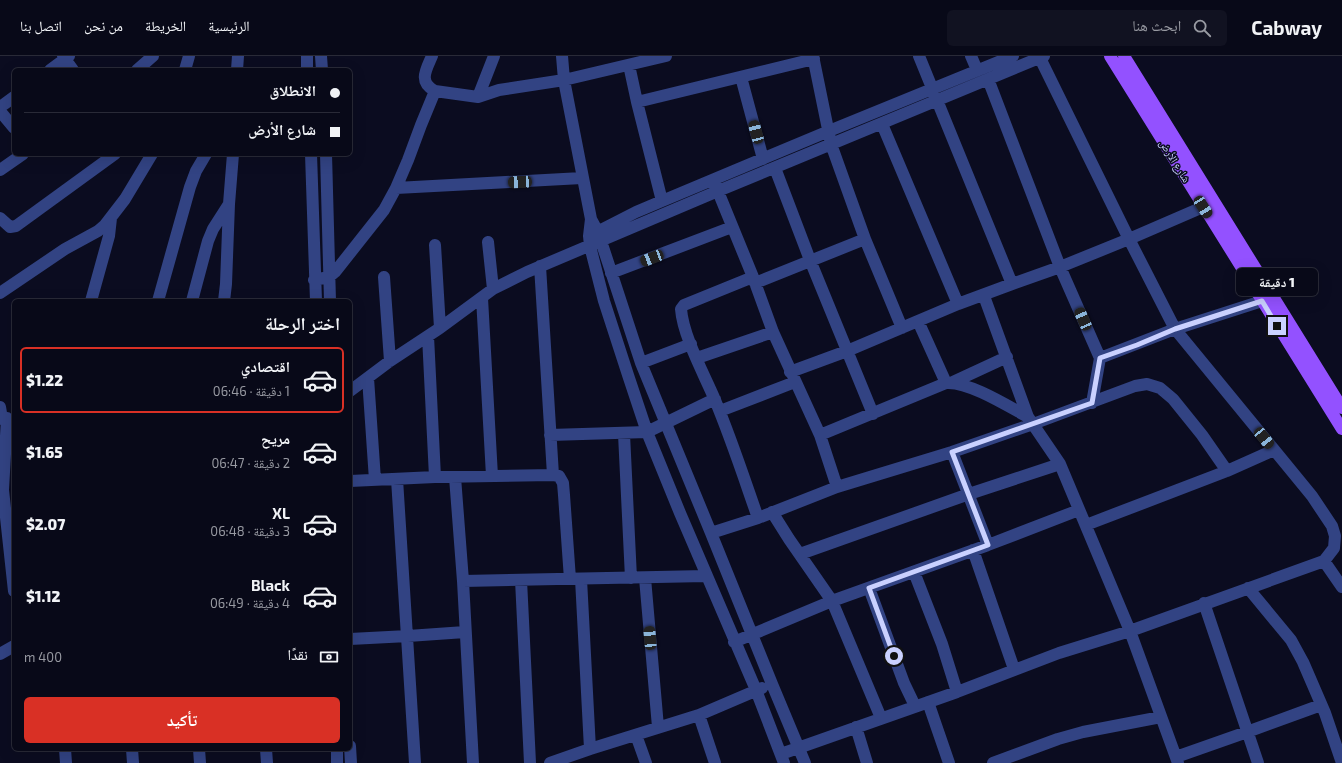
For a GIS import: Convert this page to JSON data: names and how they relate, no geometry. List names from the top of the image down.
{
  "streets": {
    "main road": ["شارع الأرض"]
  },
  "page": {
    "header": "Cabway",
    "search": "ابحث هنا",
    "nav": [
      "الرئيسية",
      "الخريطة",
      "من نحن",
      "اتصل بنا"
    ],
    "banner": ["الانطلاق", "شارع الأرض"],
    "bubble": "1 دقيقة",
    "heading": "اختر الرحلة",
    "list": [
      {
        "name": "اقتصادي",
        "note": "1 دقيقة · 06:46",
        "value": "$1.22"
      },
      {
        "name": "مريح",
        "note": "2 دقيقة · 06:47",
        "value": "$1.65"
      },
      {
        "name": "XL",
        "note": "3 دقيقة · 06:48",
        "value": "$2.07"
      },
      {
        "name": "Black",
        "note": "4 دقيقة · 06:49",
        "value": "$1.12"
      }
    ],
    "pay": ["نقدًا", "400 m"],
    "buttons": "تأكيد"
  }
}
